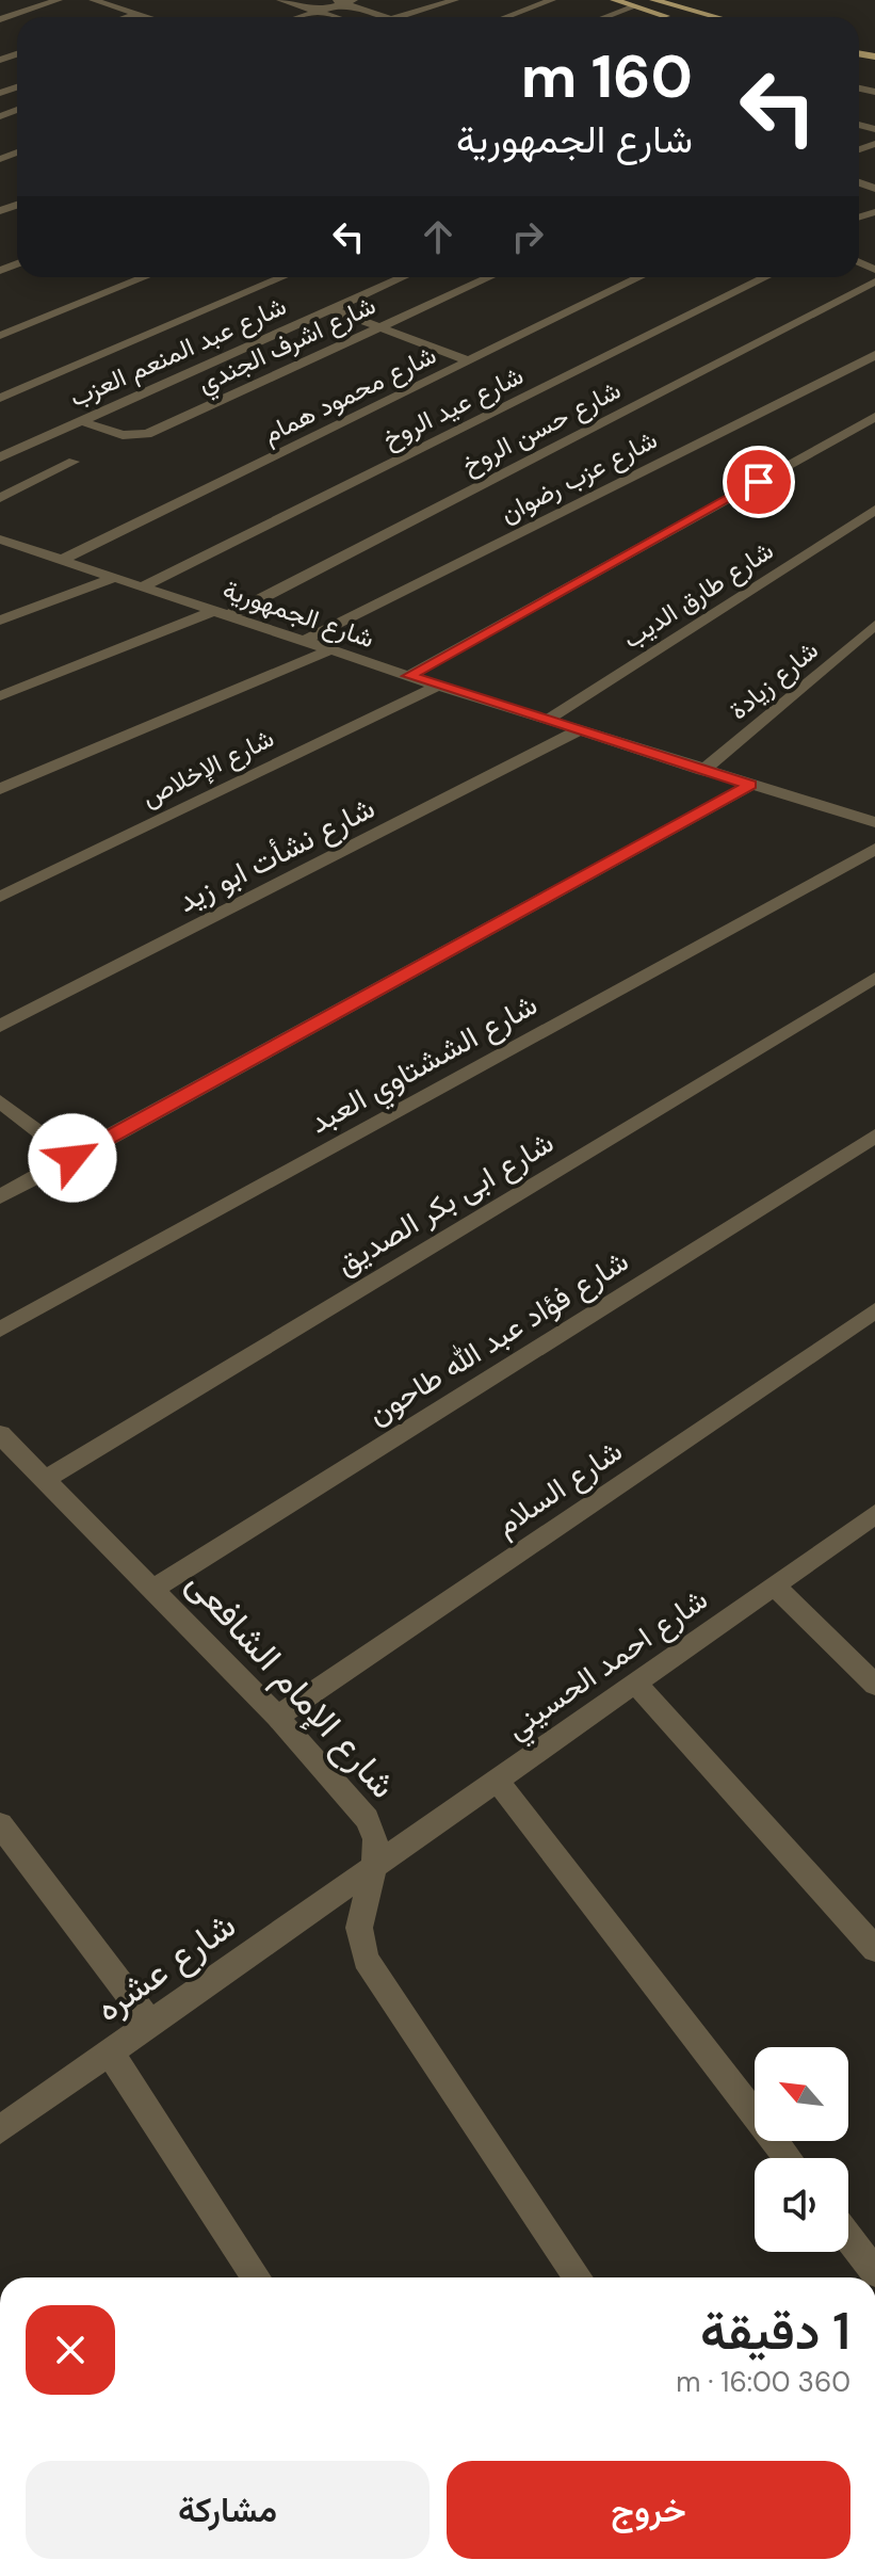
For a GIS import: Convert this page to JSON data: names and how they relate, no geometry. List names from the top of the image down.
{
  "streets": {
    "street": [
      "شارع اشرف الجندي",
      "شارع عبد المنعم العزب",
      "شارع محمود همام",
      "شارع عيد الروخ",
      "شارع حسن الروخ",
      "شارع عزب رضوان",
      "شارع طارق الديب",
      "شارع الجمهورية",
      "شارع زيادة",
      "شارع الإخلاص",
      "شارع نشأت ابو زيد",
      "شارع الششتاوي العبد",
      "شارع ابى بكر الصديق",
      "شارع فؤاد عبد الله طاحون",
      "شارع السلام",
      "شارع احمد الحسيني",
      "شارع الإمام الشافعى",
      "شارع عشره"
    ]
  },
  "crossings": [
    ["شارع اشرف الجندي", "شارع عبد المنعم العزب"],
    ["شارع محمود همام", "شارع الجمهورية"],
    ["شارع عيد الروخ", "شارع الجمهورية"],
    ["شارع حسن الروخ", "شارع الجمهورية"],
    ["شارع عزب رضوان", "شارع الجمهورية"],
    ["شارع طارق الديب", "شارع الجمهورية"],
    ["شارع الجمهورية", "شارع زيادة"],
    ["شارع الجمهورية", "شارع الإخلاص"],
    ["شارع الجمهورية", "شارع نشأت ابو زيد"],
    ["شارع ابى بكر الصديق", "شارع الإمام الشافعى"],
    ["شارع فؤاد عبد الله طاحون", "شارع الإمام الشافعى"],
    ["شارع السلام", "شارع الإمام الشافعى"],
    ["شارع احمد الحسيني", "شارع الإمام الشافعى"],
    ["شارع احمد الحسيني", "شارع عشره"],
    ["شارع الإمام الشافعى", "شارع عشره"]
  ],
  "north": "top left",
  "page": {
    "turn": ["160 m", "شارع الجمهورية"],
    "heading": ["1 دقيقة", "360 m · 16:00"],
    "buttons": ["خروج", "مشاركة"]
  }
}
